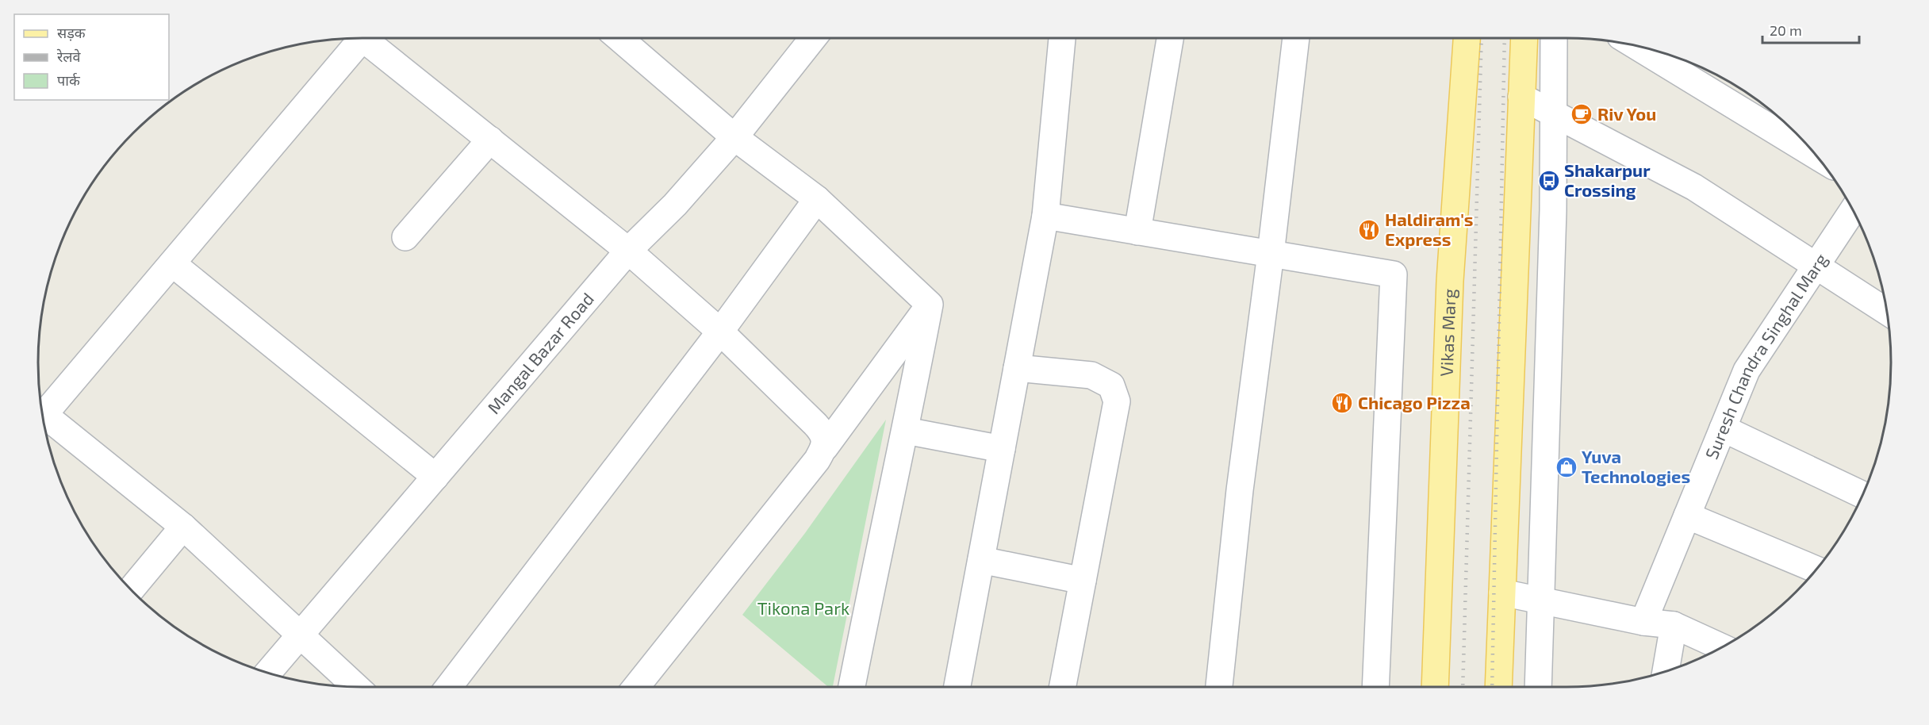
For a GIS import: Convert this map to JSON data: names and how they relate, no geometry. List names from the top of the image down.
{
  "streets": {
    "main road": ["Vikas Marg"],
    "street": ["Mangal Bazar Road", "Suresh Chandra Singhal Marg"]
  },
  "parks": ["Tikona Park"],
  "places": {
    "cafe": ["Riv You"],
    "bus stop": ["Shakarpur Crossing"],
    "restaurant": ["Haldiram's Express", "Chicago Pizza"],
    "shop": ["Yuva Technologies"]
  },
  "legend": ["सड़क", "रेलवे", "पार्क"],
  "scale_bar": "20 m"
}
